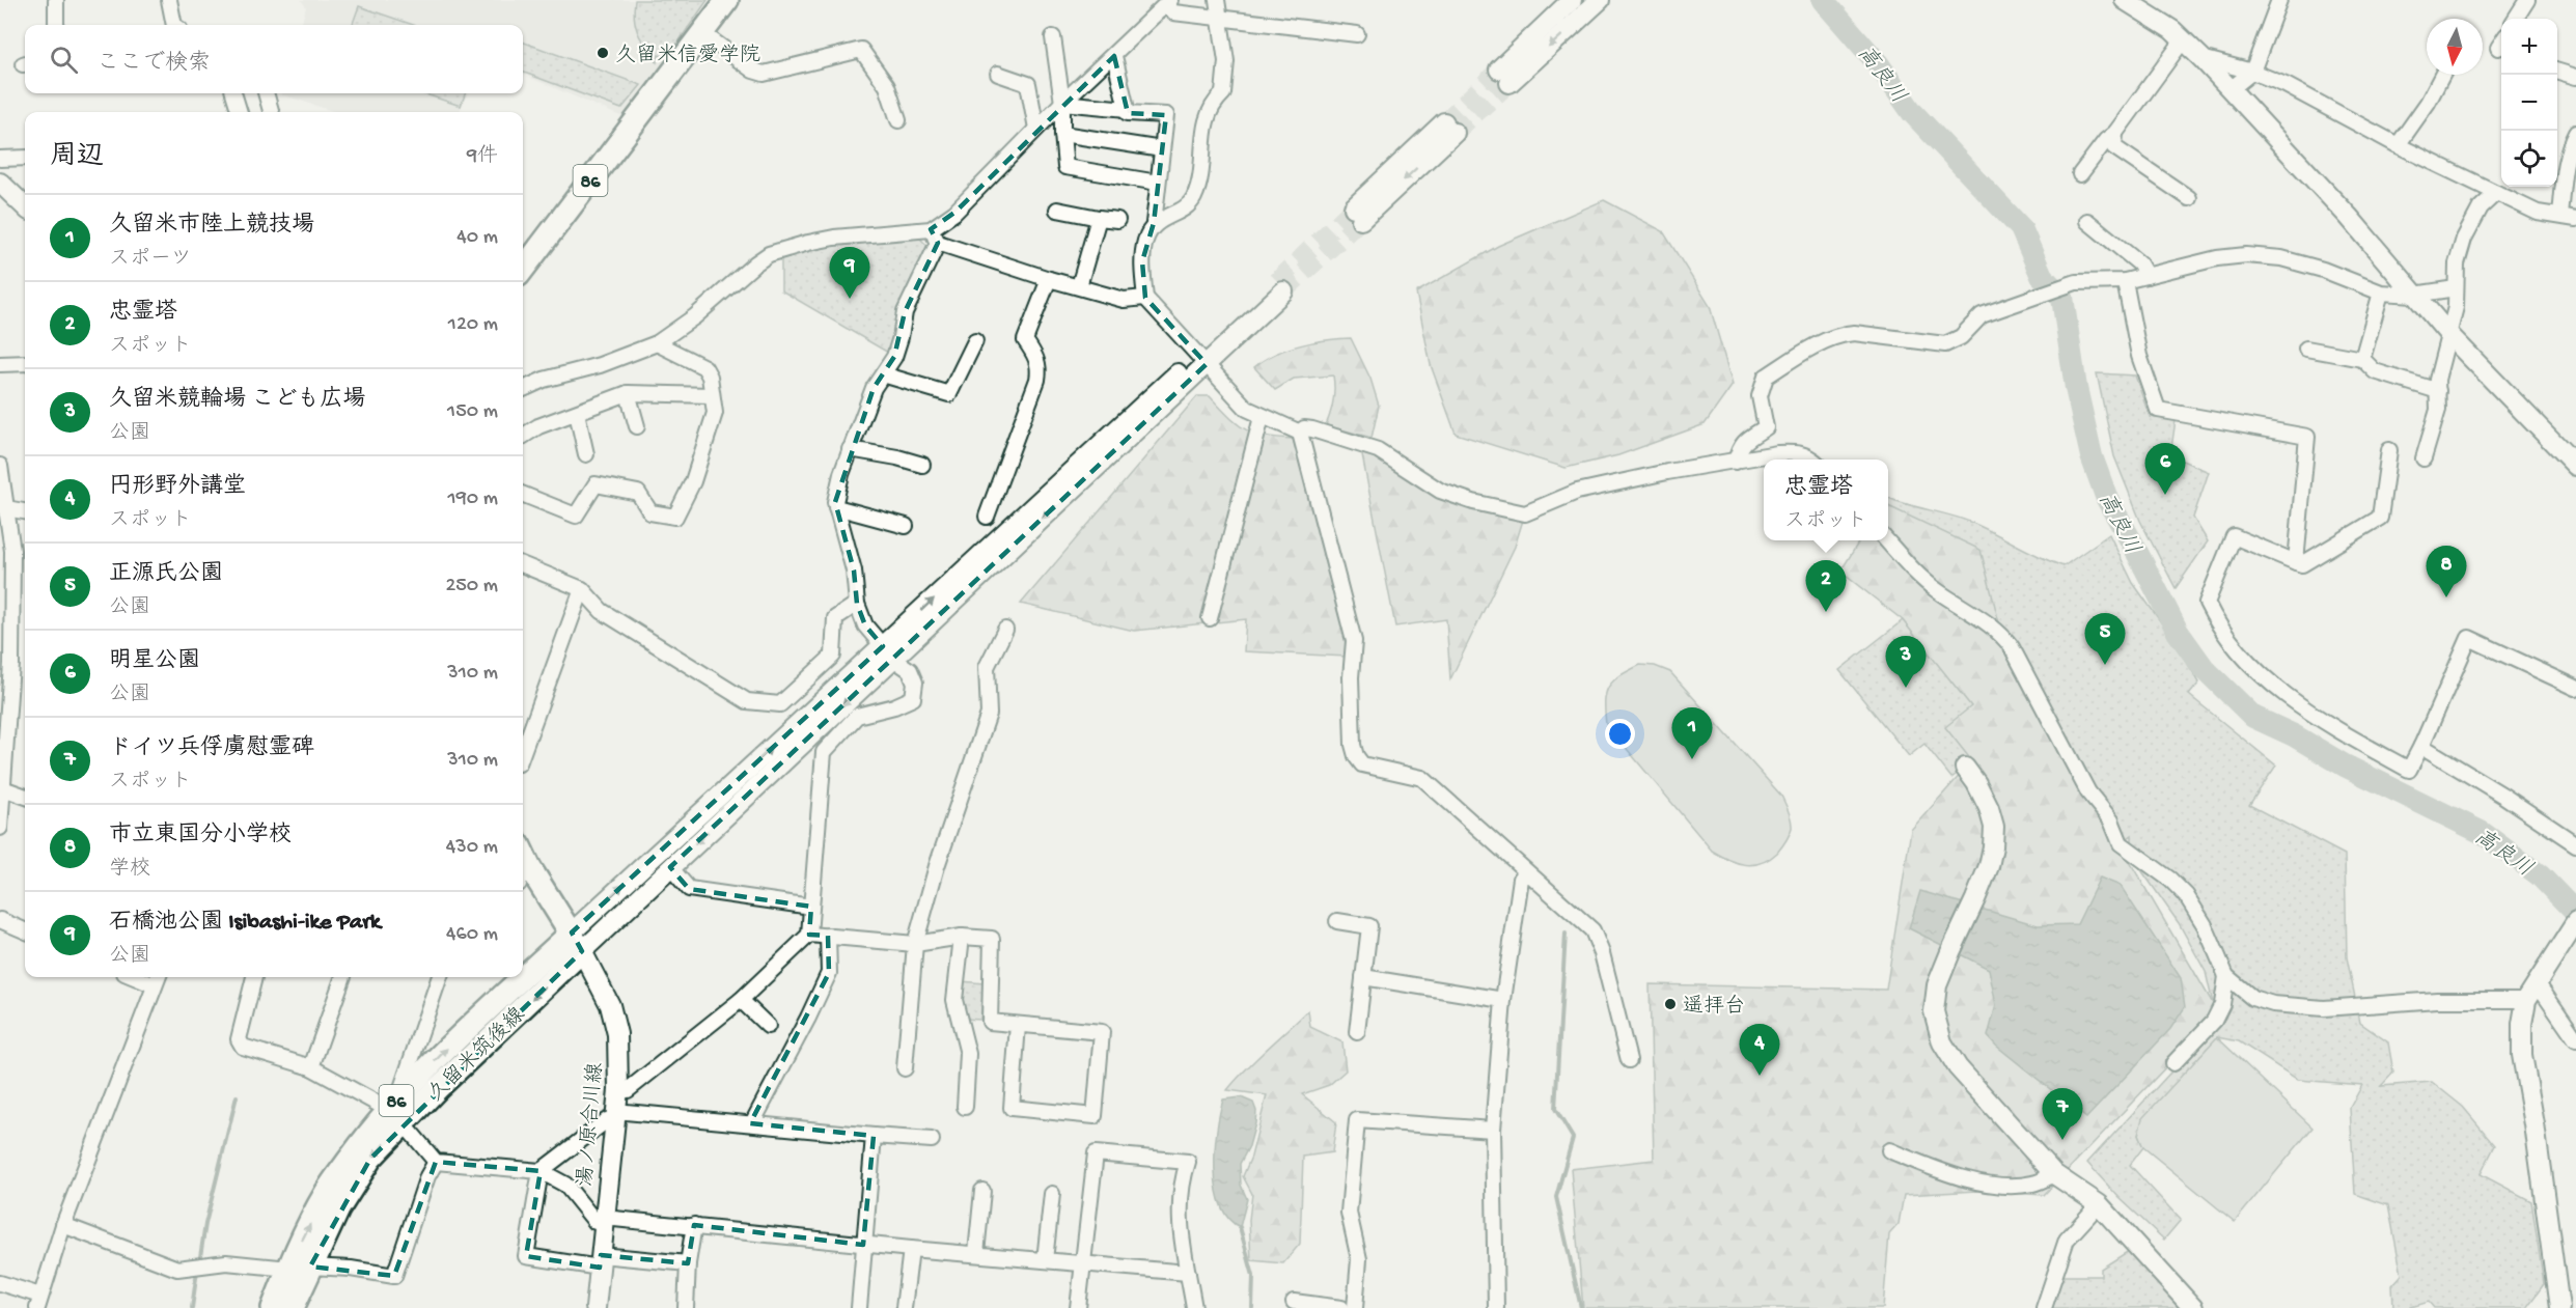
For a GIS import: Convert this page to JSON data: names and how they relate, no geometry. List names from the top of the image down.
{
  "streets": {
    "main road": ["86", "久留米筑後線"],
    "street": ["湯ノ原合川線"]
  },
  "crossings": [
    ["久留米筑後線", "湯ノ原合川線"]
  ],
  "water": ["高良川"],
  "places": ["久留米信愛学院", "遥拝台"],
  "north": "bottom",
  "page": {
    "map_buttons": ["+", "−"],
    "search": "ここで検索",
    "heading": ["周辺", "9件"],
    "list": [
      {
        "mark": "1",
        "name": "久留米市陸上競技場",
        "note": "スポーツ",
        "value": "40 m"
      },
      {
        "mark": "2",
        "name": "忠霊塔",
        "note": "スポット",
        "value": "120 m"
      },
      {
        "mark": "3",
        "name": "久留米競輪場 こども広場",
        "note": "公園",
        "value": "150 m"
      },
      {
        "mark": "4",
        "name": "円形野外講堂",
        "note": "スポット",
        "value": "190 m"
      },
      {
        "mark": "5",
        "name": "正源氏公園",
        "note": "公園",
        "value": "250 m"
      },
      {
        "mark": "6",
        "name": "明星公園",
        "note": "公園",
        "value": "310 m"
      },
      {
        "mark": "7",
        "name": "ドイツ兵俘虜慰霊碑",
        "note": "スポット",
        "value": "310 m"
      },
      {
        "mark": "8",
        "name": "市立東国分小学校",
        "note": "学校",
        "value": "430 m"
      },
      {
        "mark": "9",
        "name": "石橋池公園 Isibashi-ike Park",
        "note": "公園",
        "value": "460 m"
      }
    ],
    "pins": [
      "9",
      "6",
      "8",
      "2",
      "5",
      "3",
      "1",
      "4",
      "7"
    ],
    "popup": ["忠霊塔", "スポット"]
  }
}
